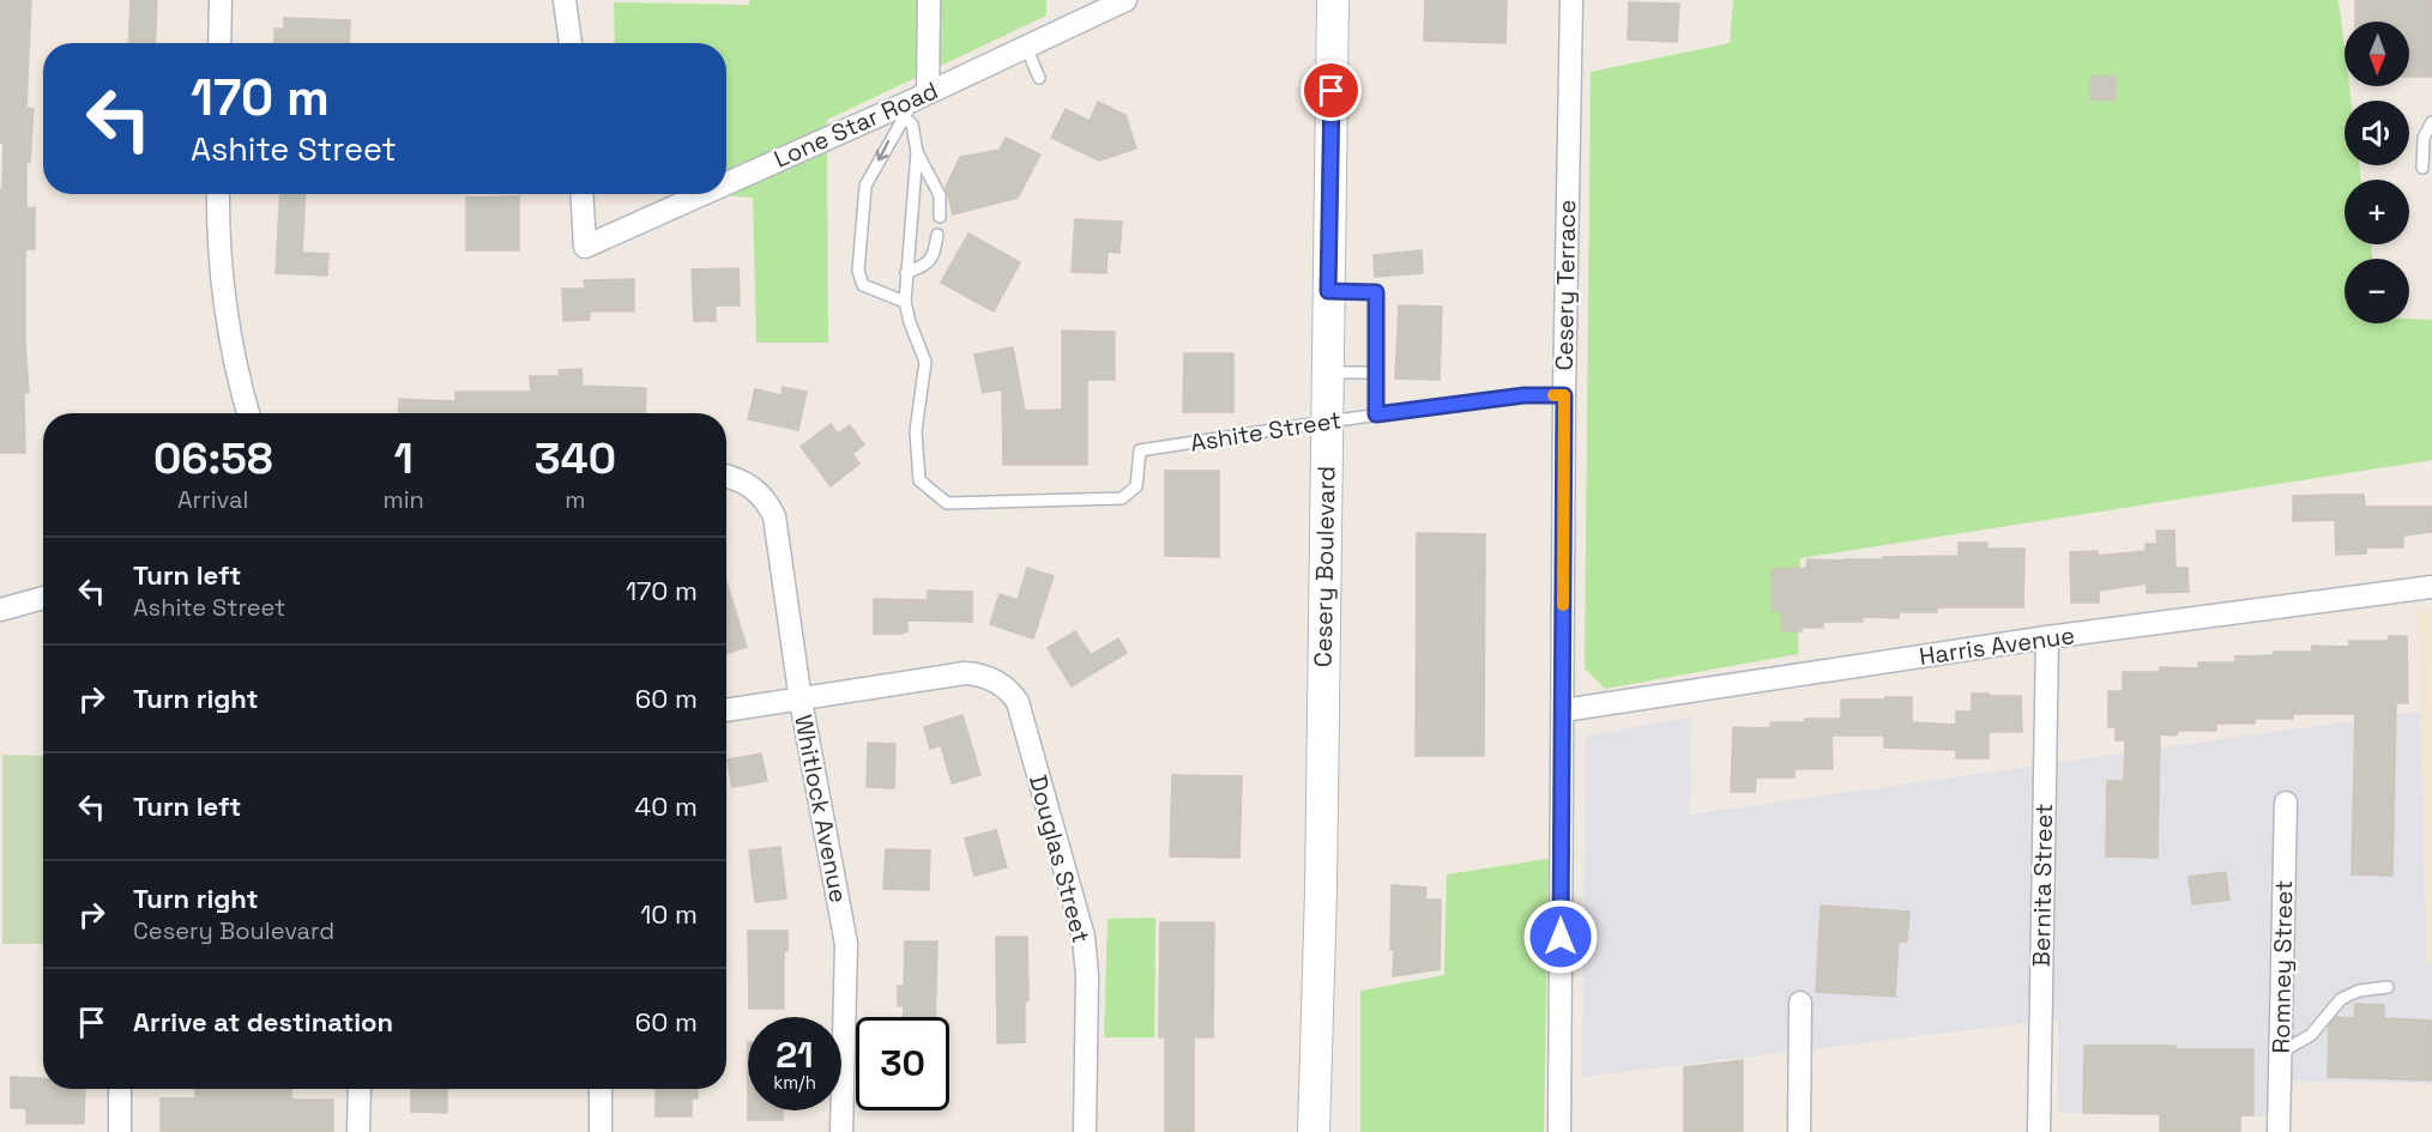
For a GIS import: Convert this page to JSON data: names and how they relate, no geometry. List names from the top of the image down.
{
  "streets": {
    "main road": ["Cesery Boulevard"],
    "street": [
      "Lone Star Road",
      "Cesery Terrace",
      "Harris Avenue",
      "Whitlock Avenue",
      "Douglas Street",
      "Bernita Street",
      "Romney Street"
    ],
    "lane": ["Ashite Street"]
  },
  "crossings": [
    ["Cesery Terrace", "Ashite Street"],
    ["Cesery Terrace", "Harris Avenue"],
    ["Ashite Street", "Cesery Boulevard"],
    ["Harris Avenue", "Bernita Street"],
    ["Whitlock Avenue", "Douglas Street"]
  ],
  "north": "bottom",
  "page": {
    "map_buttons": ["+", "−"],
    "turn": ["170 m", "Ashite Street"],
    "eta": [
      "06:58",
      "Arrival",
      "1",
      "min",
      "340",
      "m"
    ],
    "list": [
      {
        "name": "Turn left",
        "note": "Ashite Street",
        "value": "170 m"
      },
      {
        "name": "Turn right",
        "value": "60 m"
      },
      {
        "name": "Turn left",
        "value": "40 m"
      },
      {
        "name": "Turn right",
        "note": "Cesery Boulevard",
        "value": "10 m"
      },
      {
        "name": "Arrive at destination",
        "value": "60 m"
      }
    ],
    "speed": "21 km/h",
    "limit": "30"
  }
}
